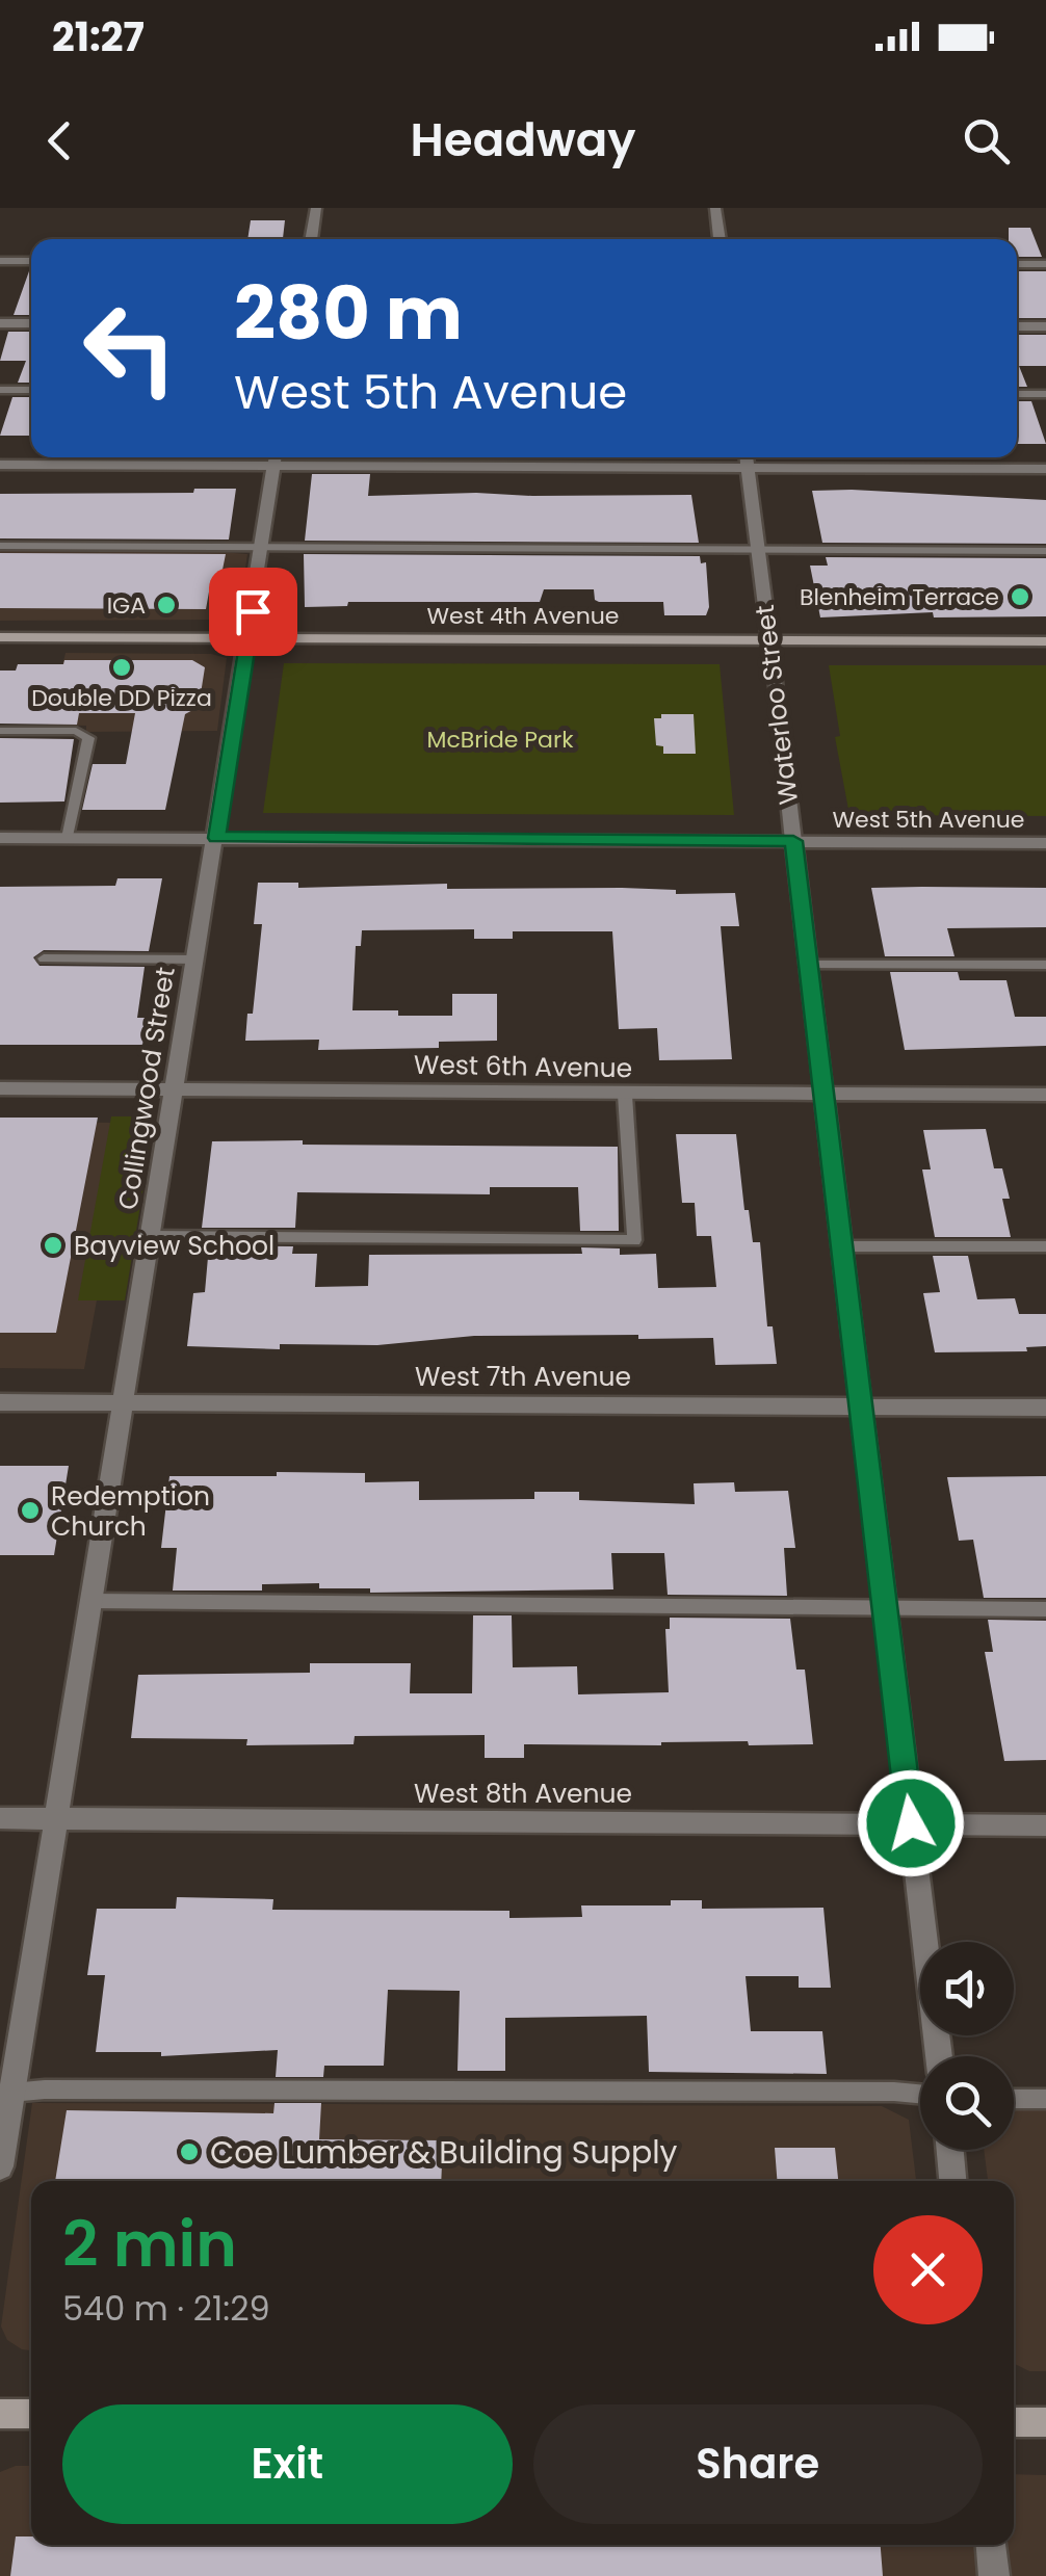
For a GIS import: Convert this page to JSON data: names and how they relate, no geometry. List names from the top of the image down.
{
  "streets": {
    "main road": ["West 4th Avenue"],
    "street": [
      "Waterloo Street",
      "West 5th Avenue",
      "West 6th Avenue",
      "Collingwood Street",
      "West 7th Avenue",
      "West 8th Avenue"
    ]
  },
  "crossings": [
    ["West 4th Avenue", "Waterloo Street"],
    ["West 4th Avenue", "Collingwood Street"],
    ["Waterloo Street", "West 5th Avenue"],
    ["Waterloo Street", "West 6th Avenue"],
    ["Waterloo Street", "West 7th Avenue"],
    ["Waterloo Street", "West 8th Avenue"],
    ["West 5th Avenue", "Collingwood Street"],
    ["West 6th Avenue", "Collingwood Street"],
    ["Collingwood Street", "West 7th Avenue"],
    ["Collingwood Street", "West 8th Avenue"]
  ],
  "parks": ["McBride Park"],
  "places": [
    "Blenheim Terrace",
    "IGA",
    "Double DD Pizza",
    "Bayview School",
    "Redemption Church",
    "Coe Lumber & Building Supply"
  ],
  "page": {
    "status": "21:27",
    "header": "Headway",
    "turn": ["280 m", "West 5th Avenue"],
    "heading": ["2 min", "540 m · 21:29"],
    "buttons": ["Exit", "Share"]
  }
}
